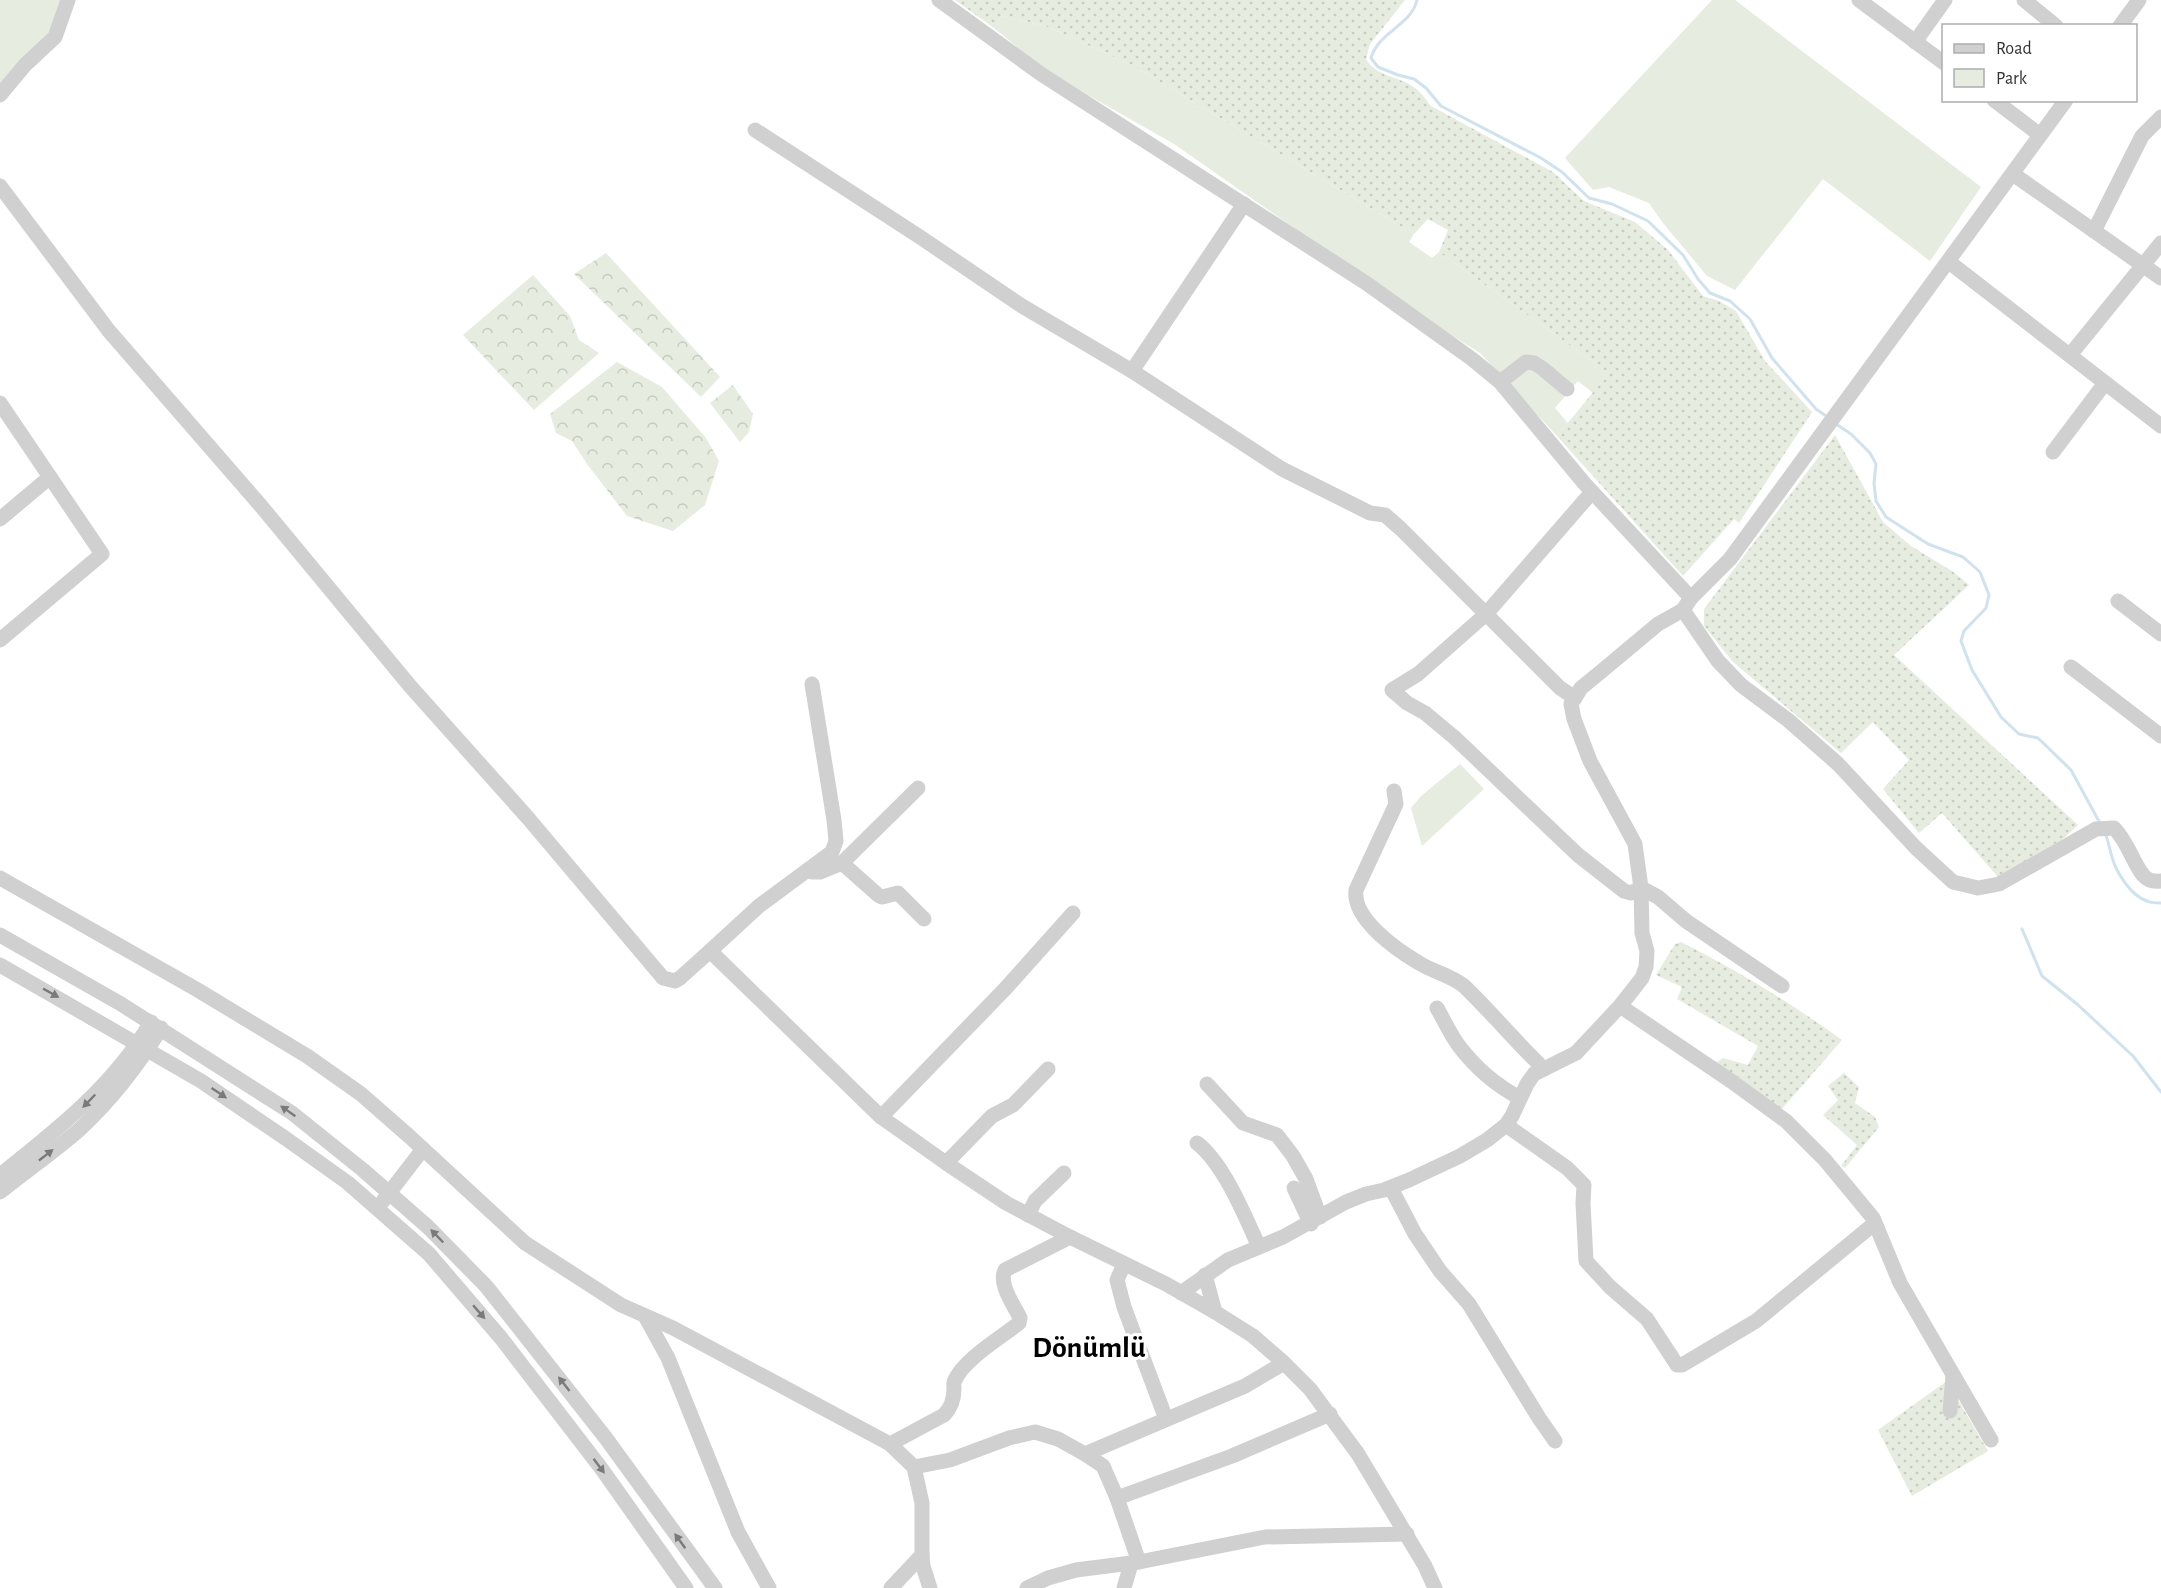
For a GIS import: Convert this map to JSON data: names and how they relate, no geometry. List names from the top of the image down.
{
  "districts": ["Dönümlü"],
  "legend": ["Road", "Park"]
}
